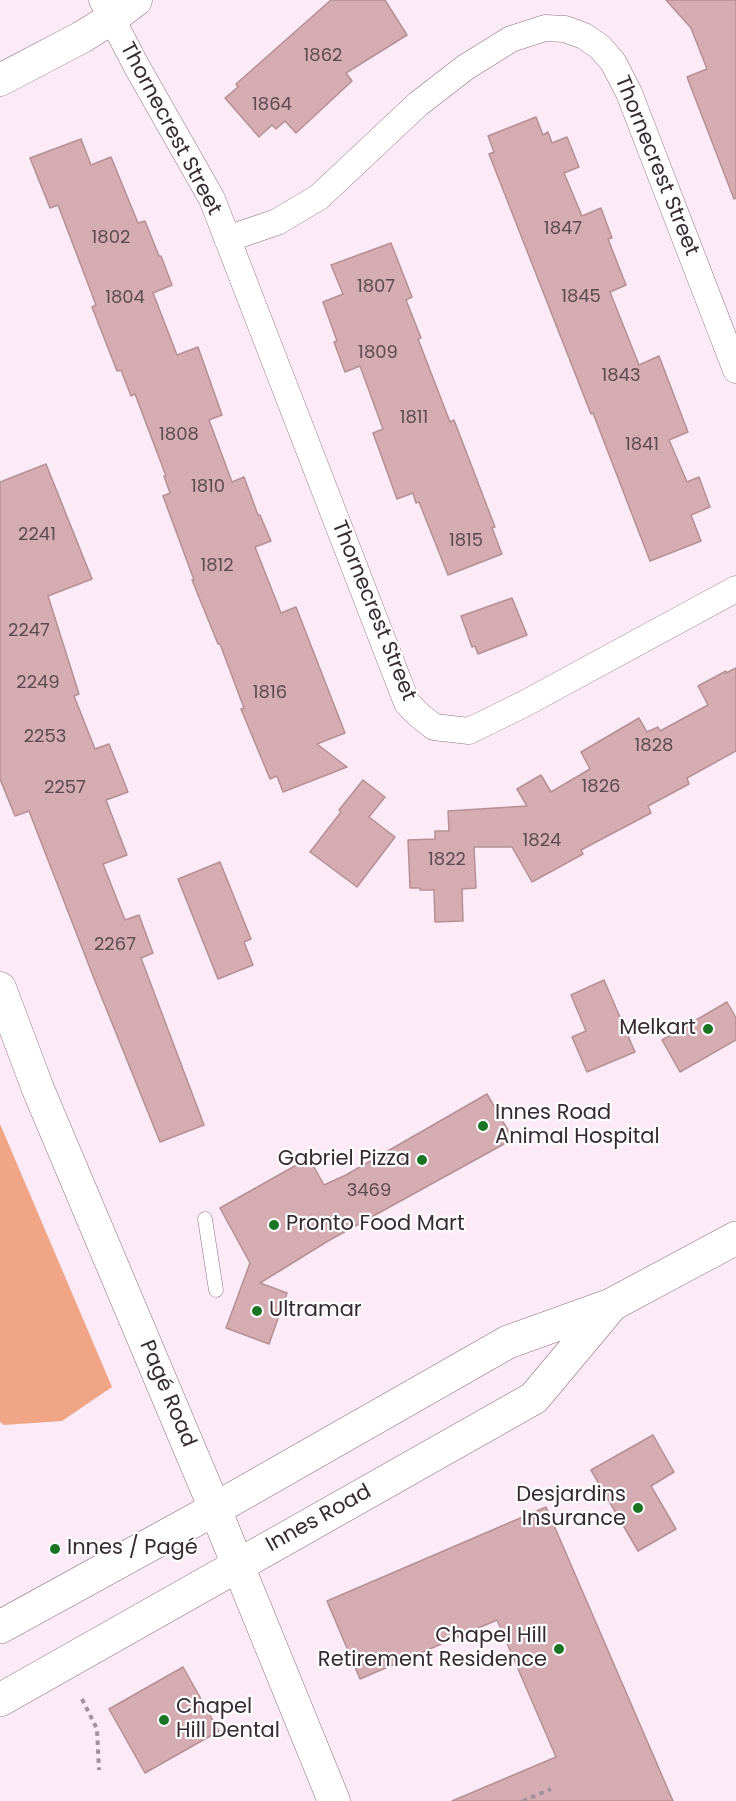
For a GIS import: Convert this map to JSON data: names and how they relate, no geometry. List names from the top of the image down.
{
  "streets": {
    "main road": ["Innes Road"],
    "street": ["Thornecrest Street", "Pagé Road"]
  },
  "crossings": [
    ["Pagé Road", "Innes Road"]
  ],
  "places": [
    "Melkart",
    "Innes Road Animal Hospital",
    "Gabriel Pizza",
    "Pronto Food Mart",
    "Ultramar",
    "Desjardins Insurance",
    "Innes / Pagé",
    "Chapel Hill Retirement Residence",
    "Chapel Hill Dental"
  ],
  "house_numbers": [
    "1862",
    "1864",
    "1847",
    "1802",
    "1807",
    "1845",
    "1804",
    "1809",
    "1843",
    "1811",
    "1808",
    "1841",
    "1810",
    "2241",
    "1815",
    "1812",
    "2247",
    "2249",
    "1816",
    "2253",
    "1828",
    "1826",
    "2257",
    "1824",
    "1822",
    "2267",
    "3469"
  ]
}
